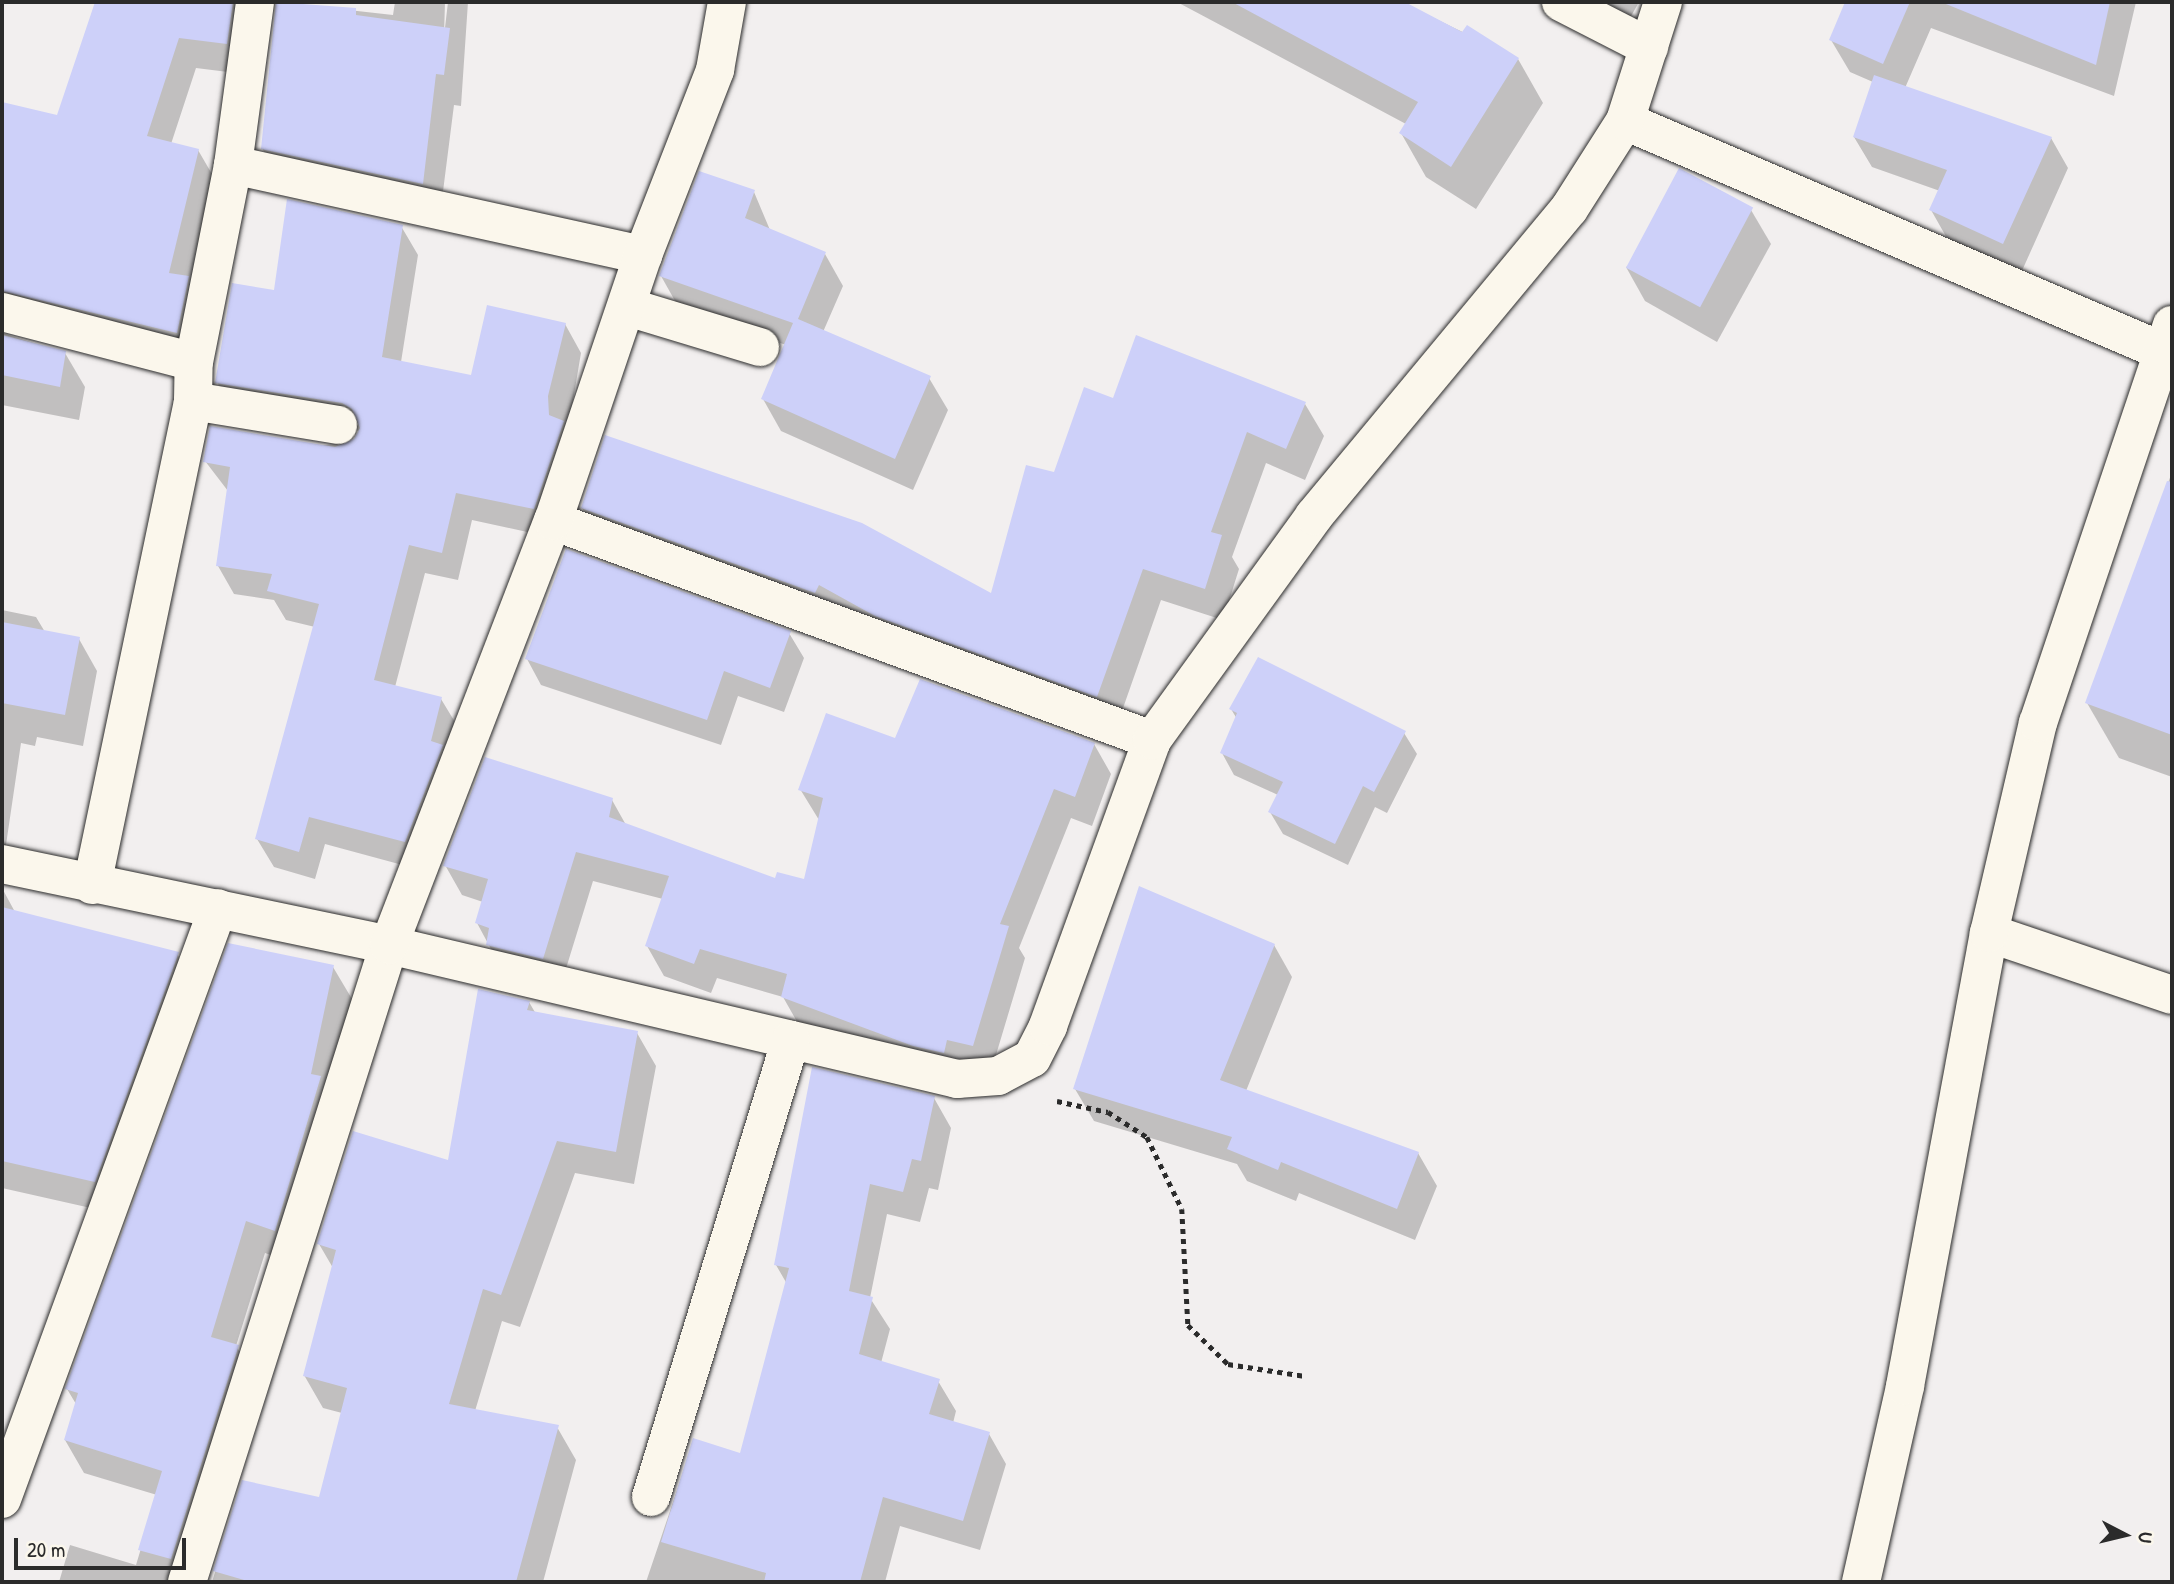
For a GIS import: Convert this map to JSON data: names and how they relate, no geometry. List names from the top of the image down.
{
  "scale_bar": "20 m",
  "north": "right"
}
